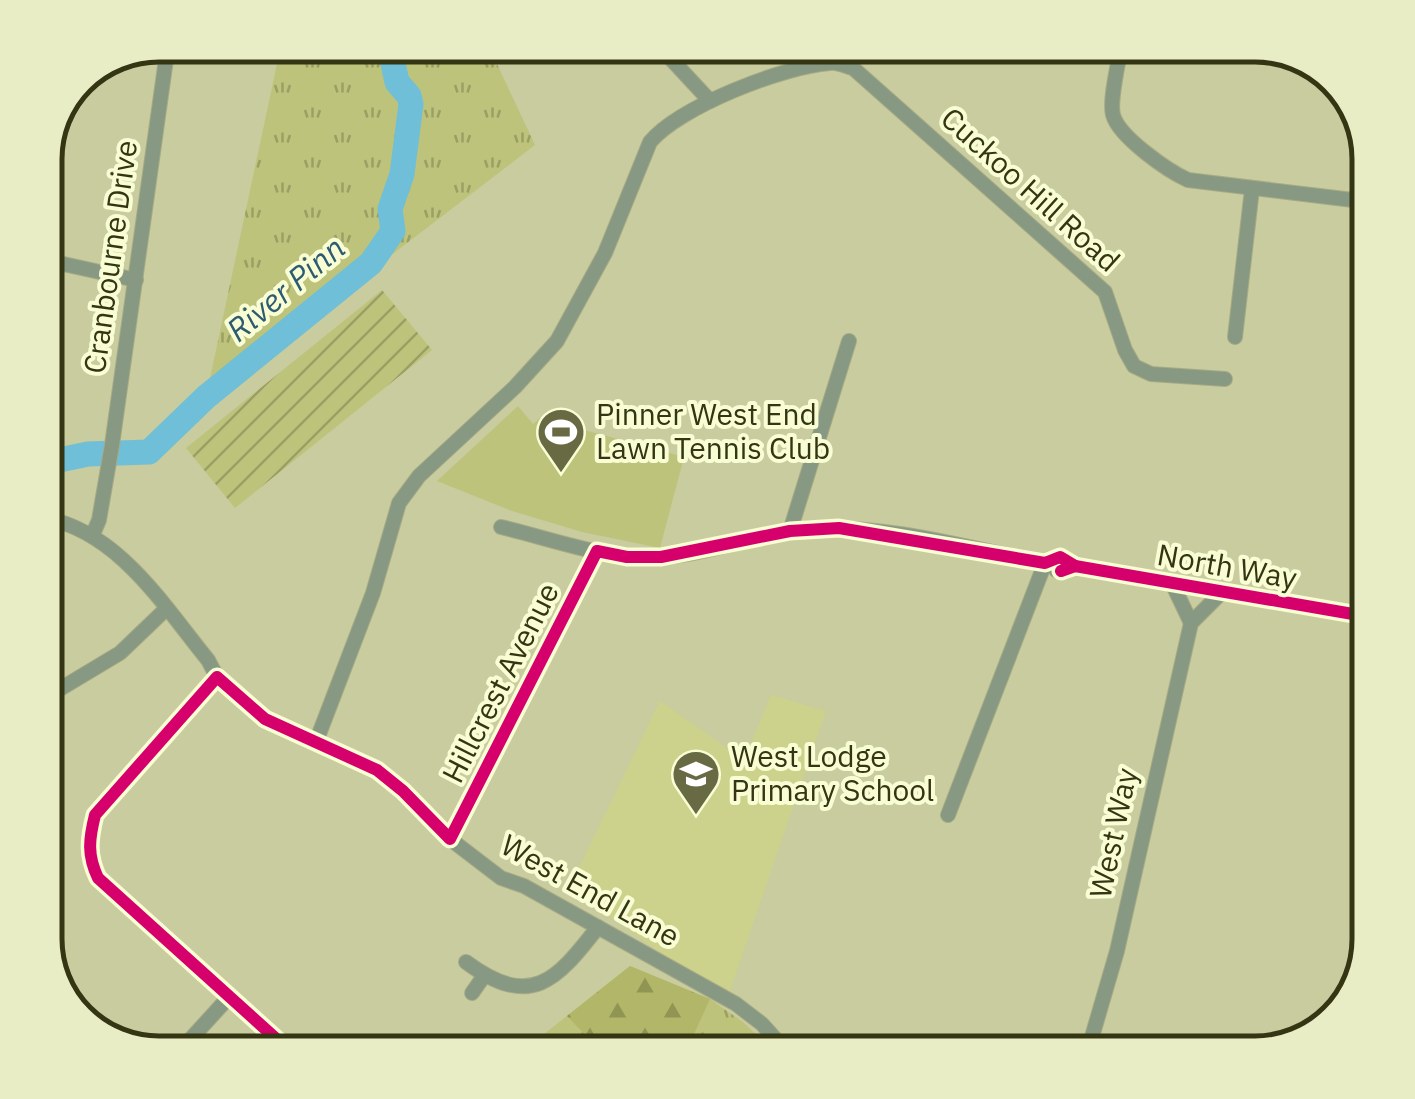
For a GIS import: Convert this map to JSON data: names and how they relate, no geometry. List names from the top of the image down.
{
  "streets": {
    "street": [
      "Cuckoo Hill Road",
      "Cranbourne Drive",
      "North Way",
      "Hillcrest Avenue",
      "West Way",
      "West End Lane"
    ]
  },
  "crossings": [
    ["Cuckoo Hill Road", "West End Lane"],
    ["Cranbourne Drive", "West End Lane"],
    ["North Way", "Hillcrest Avenue"],
    ["Hillcrest Avenue", "West End Lane"]
  ],
  "water": ["River Pinn"],
  "places": {
    "sports": ["Pinner West End Lawn Tennis Club"],
    "school or university": ["West Lodge Primary School"]
  }
}
